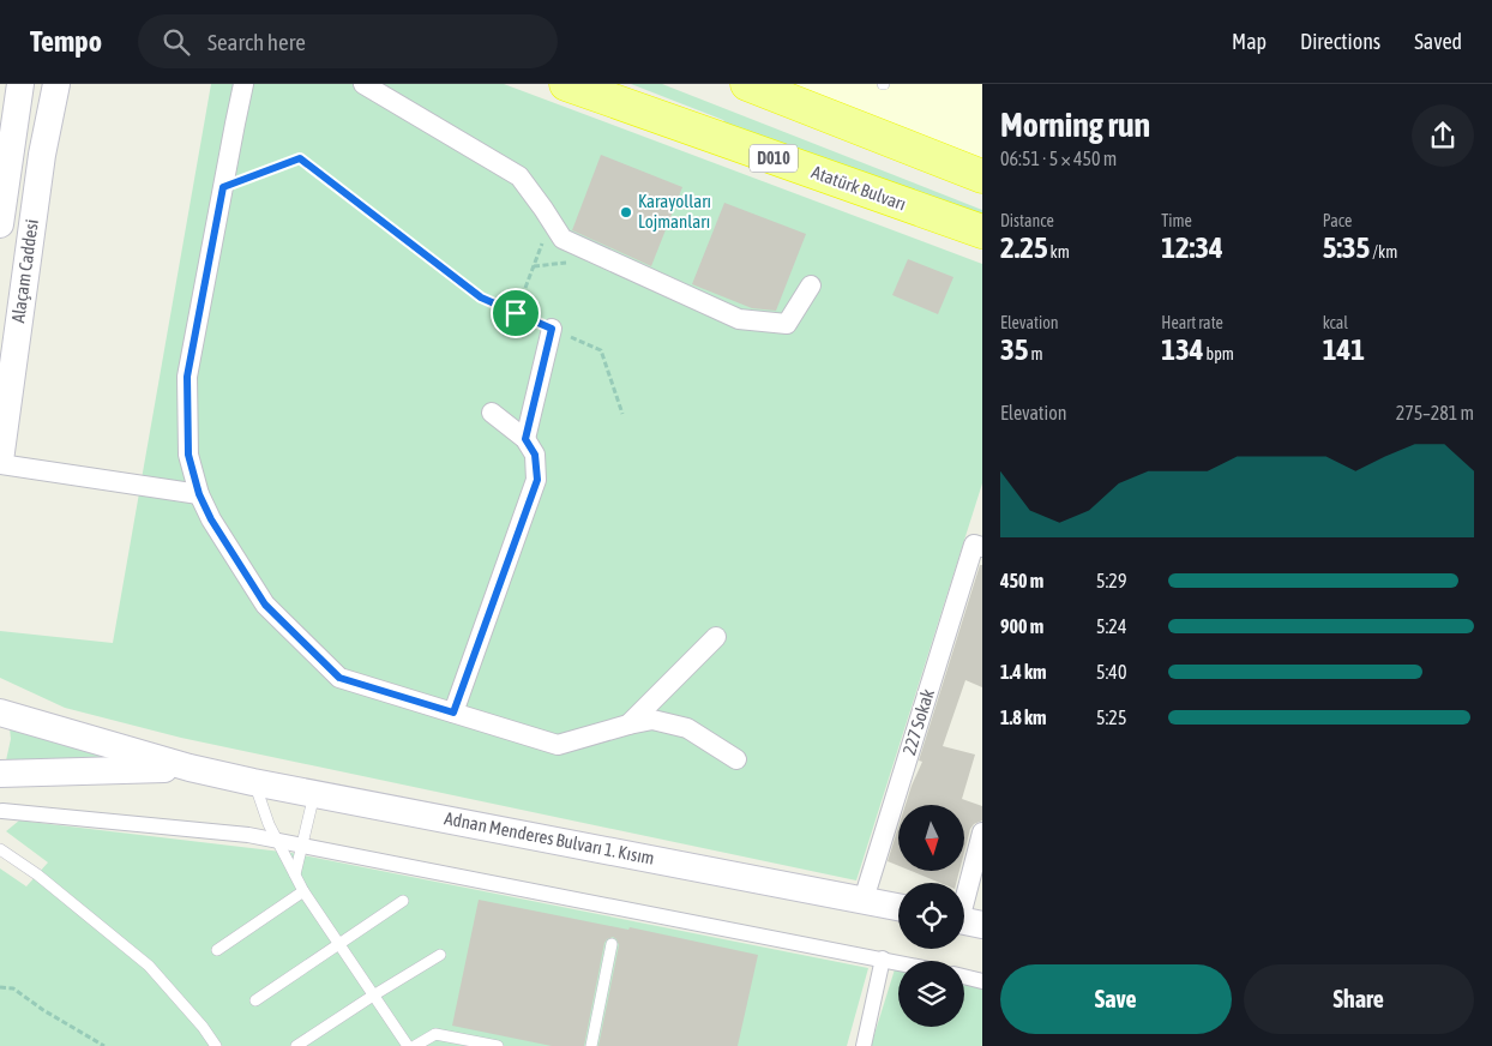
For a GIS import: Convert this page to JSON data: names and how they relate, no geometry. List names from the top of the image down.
{
  "streets": {
    "highway": ["D010", "Atatürk Bulvarı"],
    "main road": ["Alaçam Caddesi", "Adnan Menderes Bulvarı 1. Kısım"],
    "street": ["227 Sokak"]
  },
  "crossings": [
    ["227 Sokak", "Adnan Menderes Bulvarı 1. Kısım"]
  ],
  "places": ["Karayolları Lojmanları"],
  "north": "bottom",
  "page": {
    "header": "Tempo",
    "search": "Search here",
    "nav": ["Map", "Directions", "Saved"],
    "heading": ["Morning run", "06:51 · 5 × 450 m"],
    "stats": [
      ["Distance", "2.25 km"],
      ["Time", "12:34"],
      ["Pace", "5:35 /km"],
      ["Elevation", "35 m"],
      ["Heart rate", "134 bpm"],
      ["kcal", "141"]
    ],
    "chart": ["Elevation", "275–281 m"],
    "list": [
      {
        "name": "450 m",
        "note": "5:29"
      },
      {
        "name": "900 m",
        "note": "5:24"
      },
      {
        "name": "1.4 km",
        "note": "5:40"
      },
      {
        "name": "1.8 km",
        "note": "5:25"
      }
    ],
    "buttons": ["Save", "Share"]
  }
}
